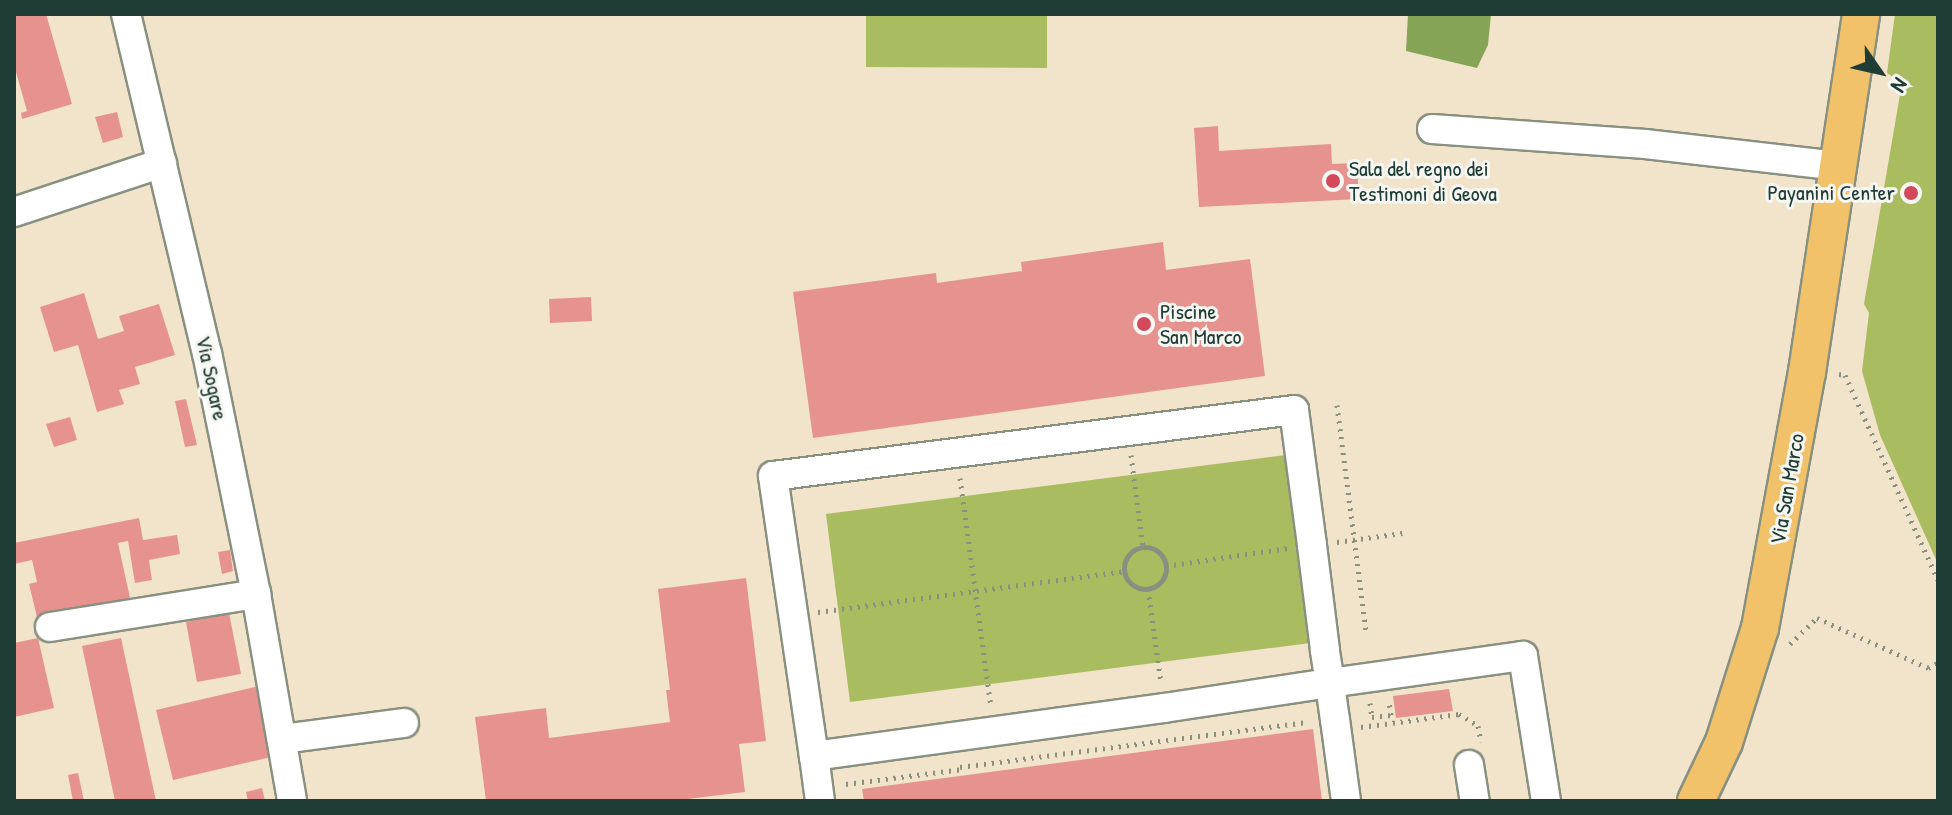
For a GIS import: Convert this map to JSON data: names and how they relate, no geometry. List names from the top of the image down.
{
  "streets": {
    "main road": ["Via San Marco"],
    "street": ["Via Sogare"]
  },
  "places": ["Sala del regno dei Testimoni di Geova", "Payanini Center", "Piscine San Marco"],
  "north": "bottom right"
}
